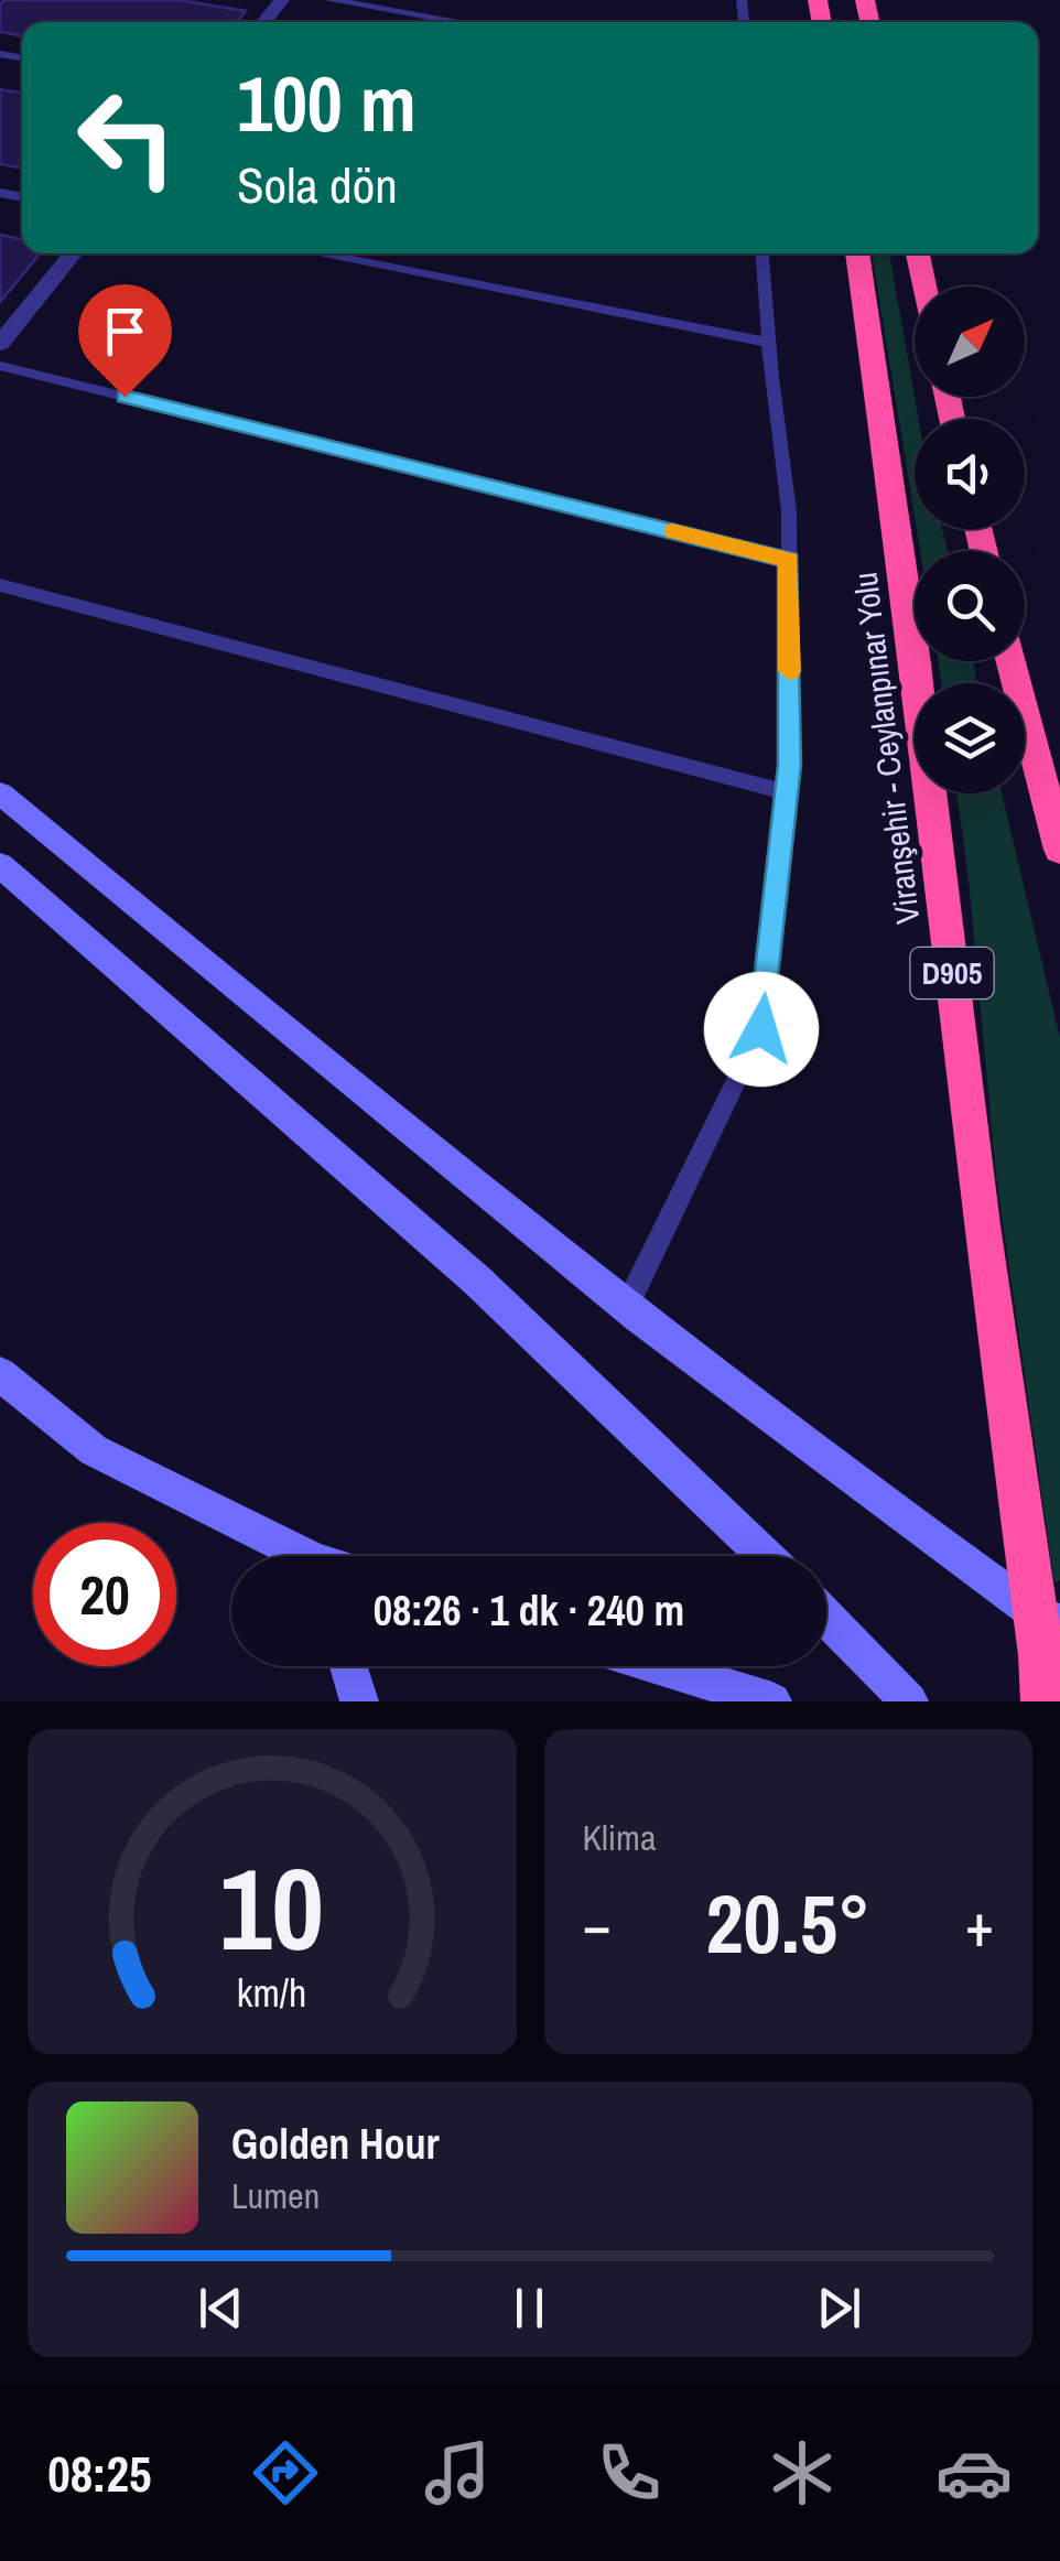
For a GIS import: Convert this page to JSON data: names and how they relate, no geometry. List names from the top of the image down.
{
  "streets": {
    "highway": ["Viranşehir - Ceylanpınar Yolu", "D905"]
  },
  "north": "top right",
  "page": {
    "turn": ["100 m", "Sola dön"],
    "limit": "20",
    "trip": "08:26 · 1 dk · 240 m",
    "tile": "Klima",
    "heat": ["−", "20.5°", "+"],
    "song": ["Golden Hour", "Lumen"],
    "tabs": "08:25",
    "gauge": ["10", "km/h"]
  }
}
